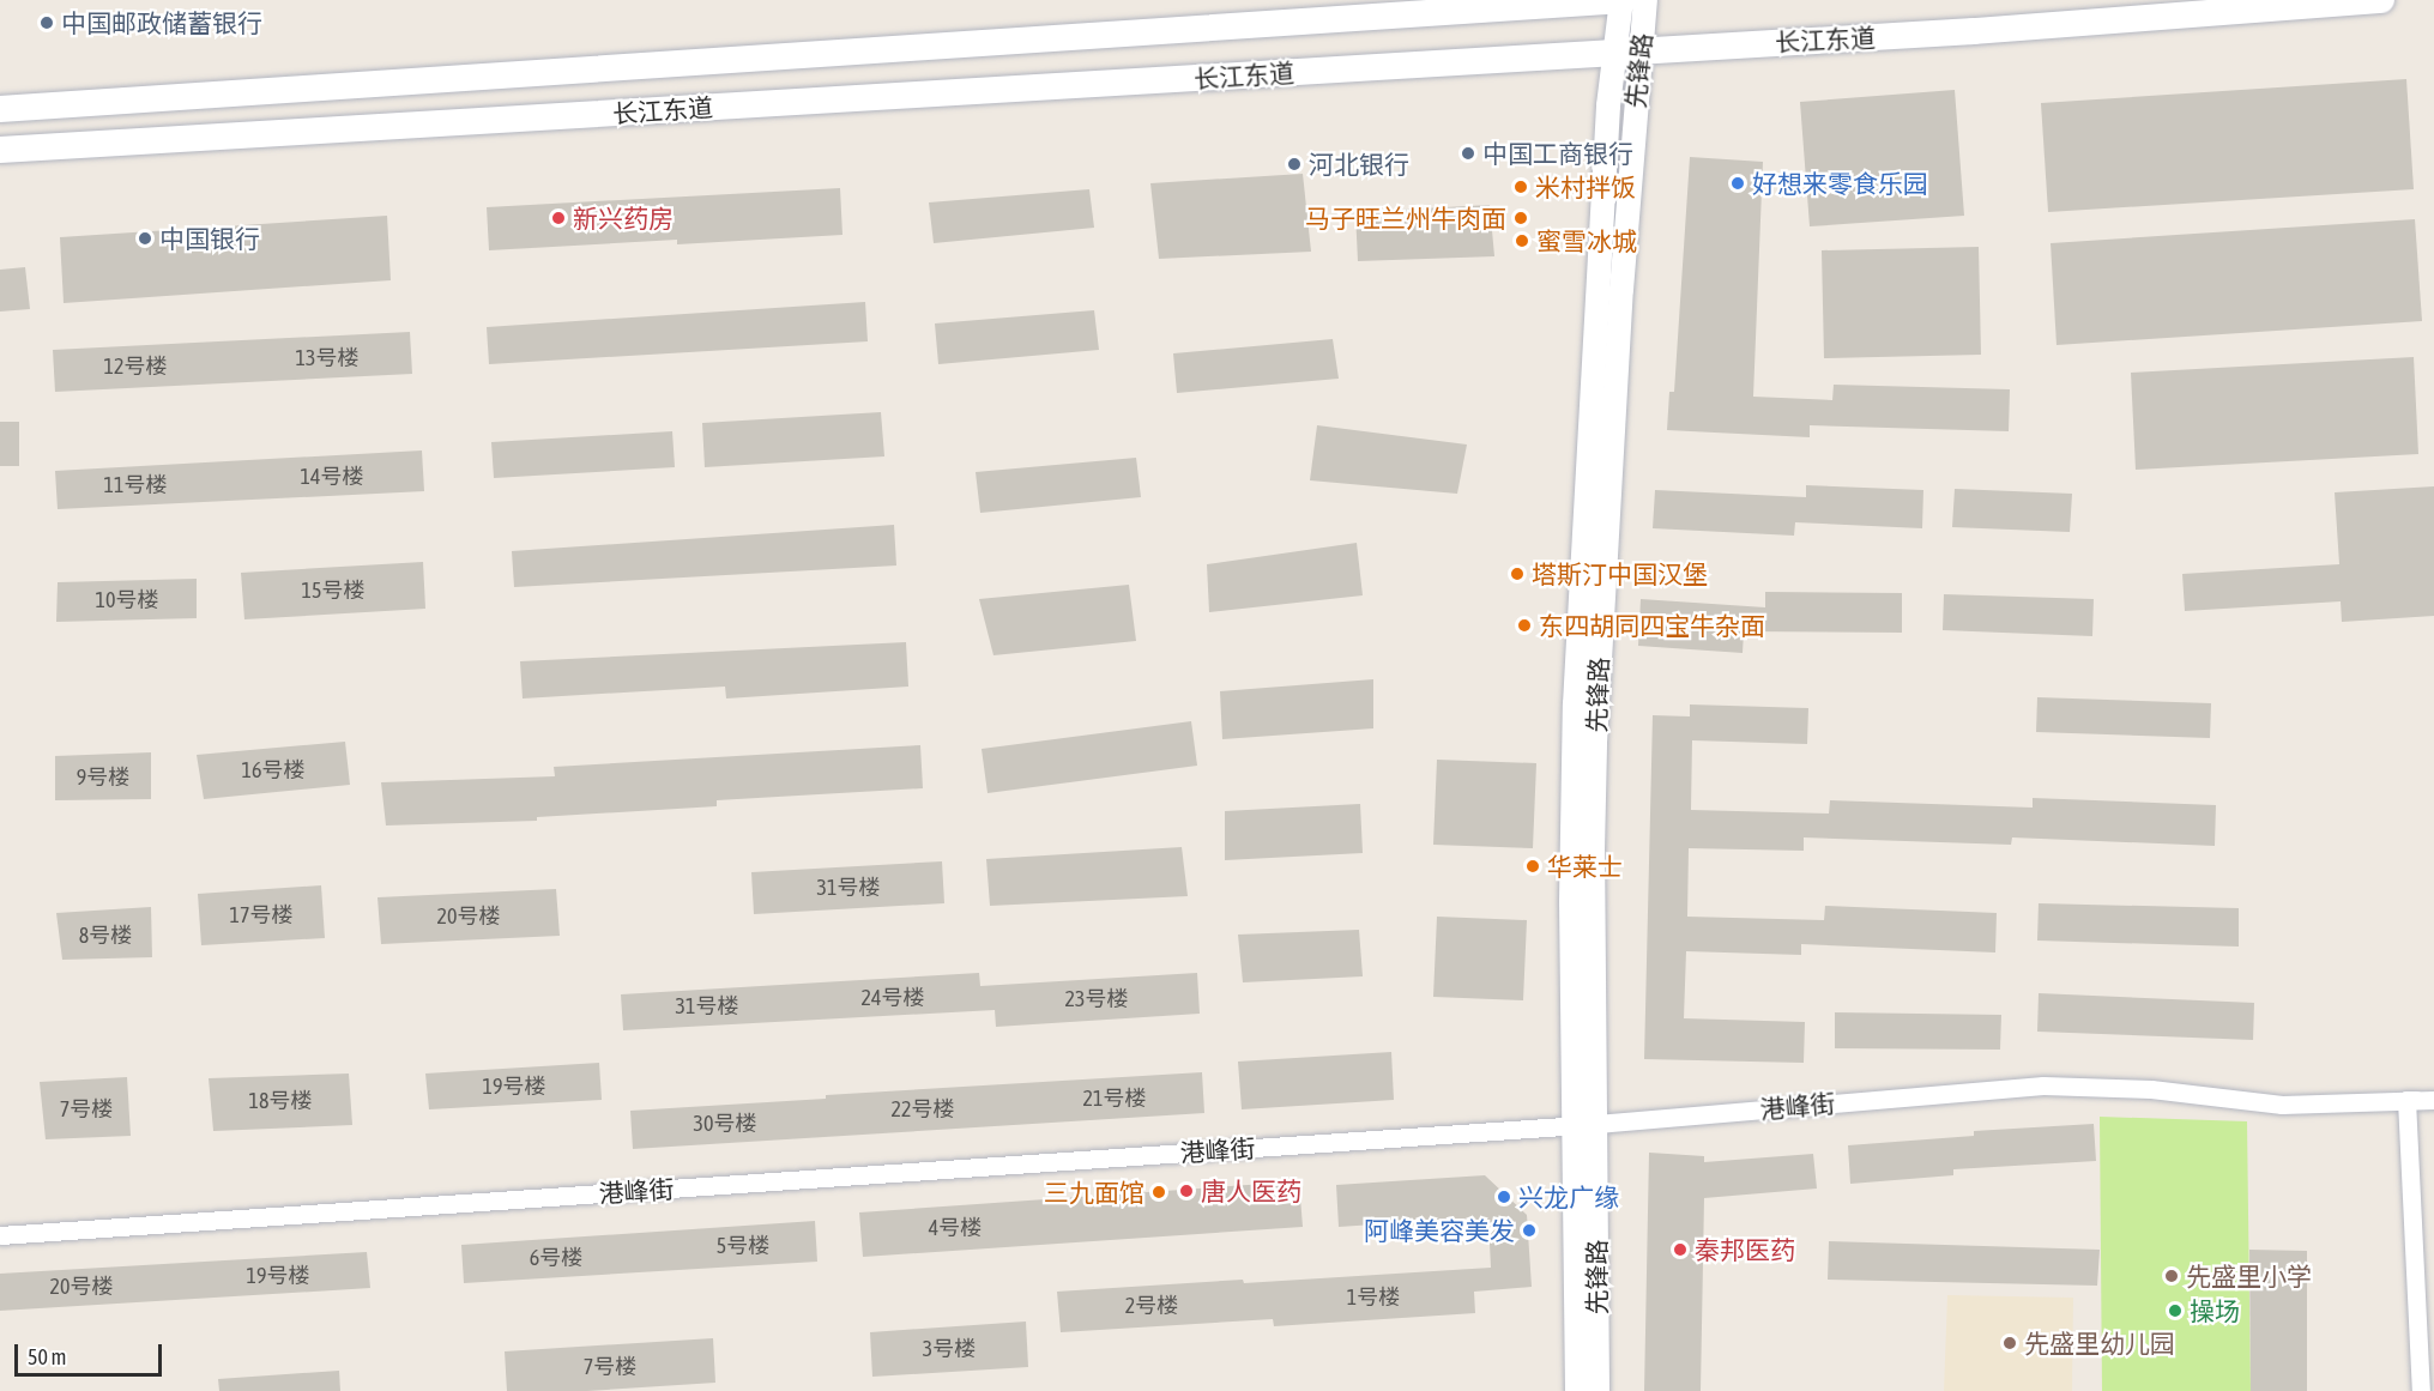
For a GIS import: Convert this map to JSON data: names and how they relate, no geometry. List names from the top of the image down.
{
  "streets": {
    "main road": ["长江东道"],
    "street": ["先锋路", "港峰街"]
  },
  "crossings": [
    ["长江东道", "先锋路"],
    ["先锋路", "港峰街"]
  ],
  "places": [
    "中国邮政储蓄银行",
    "中国工商银行",
    "河北银行",
    "好想来零食乐园",
    "米村拌饭",
    "新兴药房",
    "马子旺兰州牛肉面",
    "中国银行",
    "蜜雪冰城",
    "塔斯汀中国汉堡",
    "东四胡同四宝牛杂面",
    "华莱士",
    "唐人医药",
    "三九面馆",
    "兴龙广缘",
    "阿峰美容美发",
    "秦邦医药",
    "先盛里小学",
    "操场",
    "先盛里幼儿园"
  ],
  "house_numbers": [
    "13号楼",
    "12号楼",
    "14号楼",
    "11号楼",
    "15号楼",
    "10号楼",
    "16号楼",
    "9号楼",
    "31号楼",
    "17号楼",
    "20号楼",
    "8号楼",
    "24号楼",
    "23号楼",
    "31号楼",
    "19号楼",
    "21号楼",
    "18号楼",
    "7号楼",
    "22号楼",
    "30号楼",
    "4号楼",
    "5号楼",
    "6号楼",
    "19号楼",
    "20号楼",
    "1号楼",
    "2号楼",
    "3号楼",
    "7号楼"
  ],
  "scale_bar": "50 m"
}
